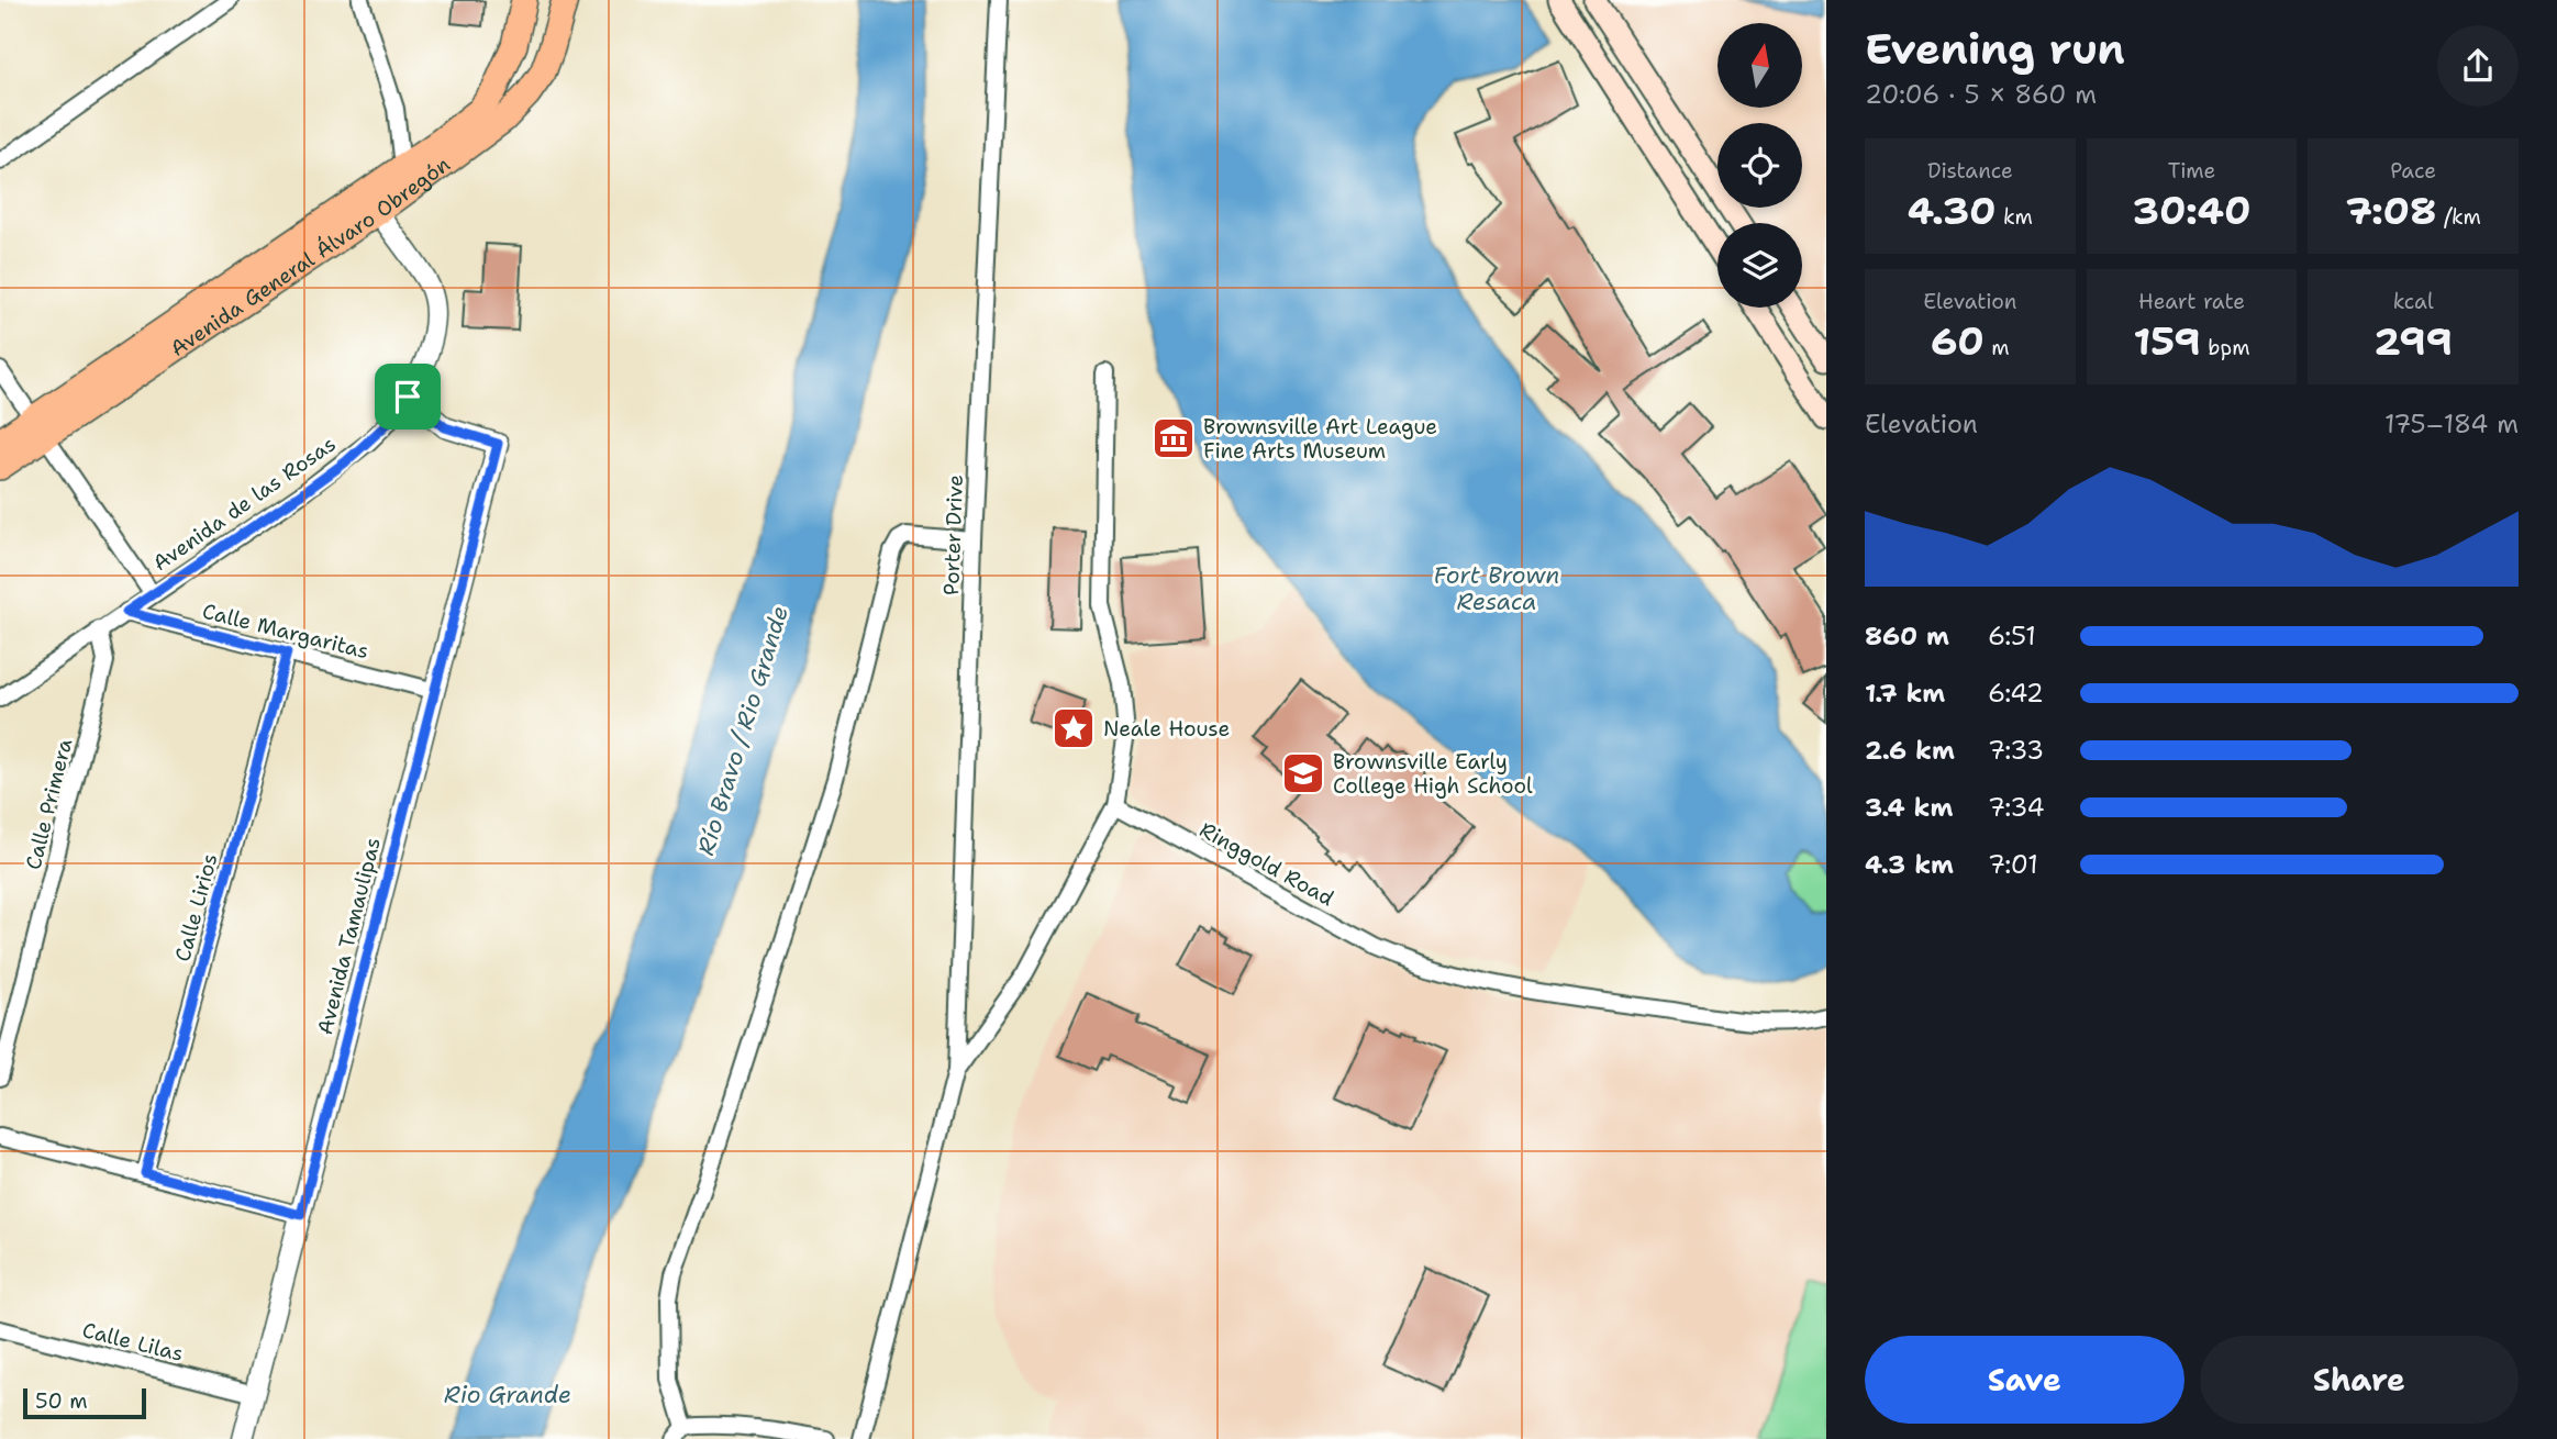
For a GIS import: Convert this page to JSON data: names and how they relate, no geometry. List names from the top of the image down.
{
  "streets": {
    "main road": ["Avenida General Álvaro Obregón"],
    "street": [
      "Avenida de las Rosas",
      "Porter Drive",
      "Calle Margaritas",
      "Calle Primera",
      "Ringgold Road",
      "Calle Lirios",
      "Avenida Tamaulipas",
      "Calle Lilas"
    ]
  },
  "crossings": [
    ["Avenida General Álvaro Obregón", "Avenida de las Rosas"],
    ["Avenida de las Rosas", "Calle Margaritas"],
    ["Avenida de las Rosas", "Calle Primera"],
    ["Avenida de las Rosas", "Avenida Tamaulipas"],
    ["Calle Margaritas", "Calle Lirios"],
    ["Calle Margaritas", "Avenida Tamaulipas"],
    ["Avenida Tamaulipas", "Calle Lilas"]
  ],
  "water": ["Fort Brown Resaca", "Río Bravo / Rio Grande", "Rio Grande"],
  "places": {
    "museum": ["Brownsville Art League Fine Arts Museum"],
    "place": ["Neale House"],
    "school or university": ["Brownsville Early College High School"]
  },
  "scale_bar": "50 m",
  "north": "top",
  "page": {
    "heading": ["Evening run", "20:06 · 5 × 860 m"],
    "stats": [
      ["Distance", "4.30 km"],
      ["Time", "30:40"],
      ["Pace", "7:08 /km"],
      ["Elevation", "60 m"],
      ["Heart rate", "159 bpm"],
      ["kcal", "299"]
    ],
    "chart": ["Elevation", "175–184 m"],
    "list": [
      {
        "name": "860 m",
        "note": "6:51"
      },
      {
        "name": "1.7 km",
        "note": "6:42"
      },
      {
        "name": "2.6 km",
        "note": "7:33"
      },
      {
        "name": "3.4 km",
        "note": "7:34"
      },
      {
        "name": "4.3 km",
        "note": "7:01"
      }
    ],
    "buttons": ["Save", "Share"],
    "scale": "50 m"
  }
}
